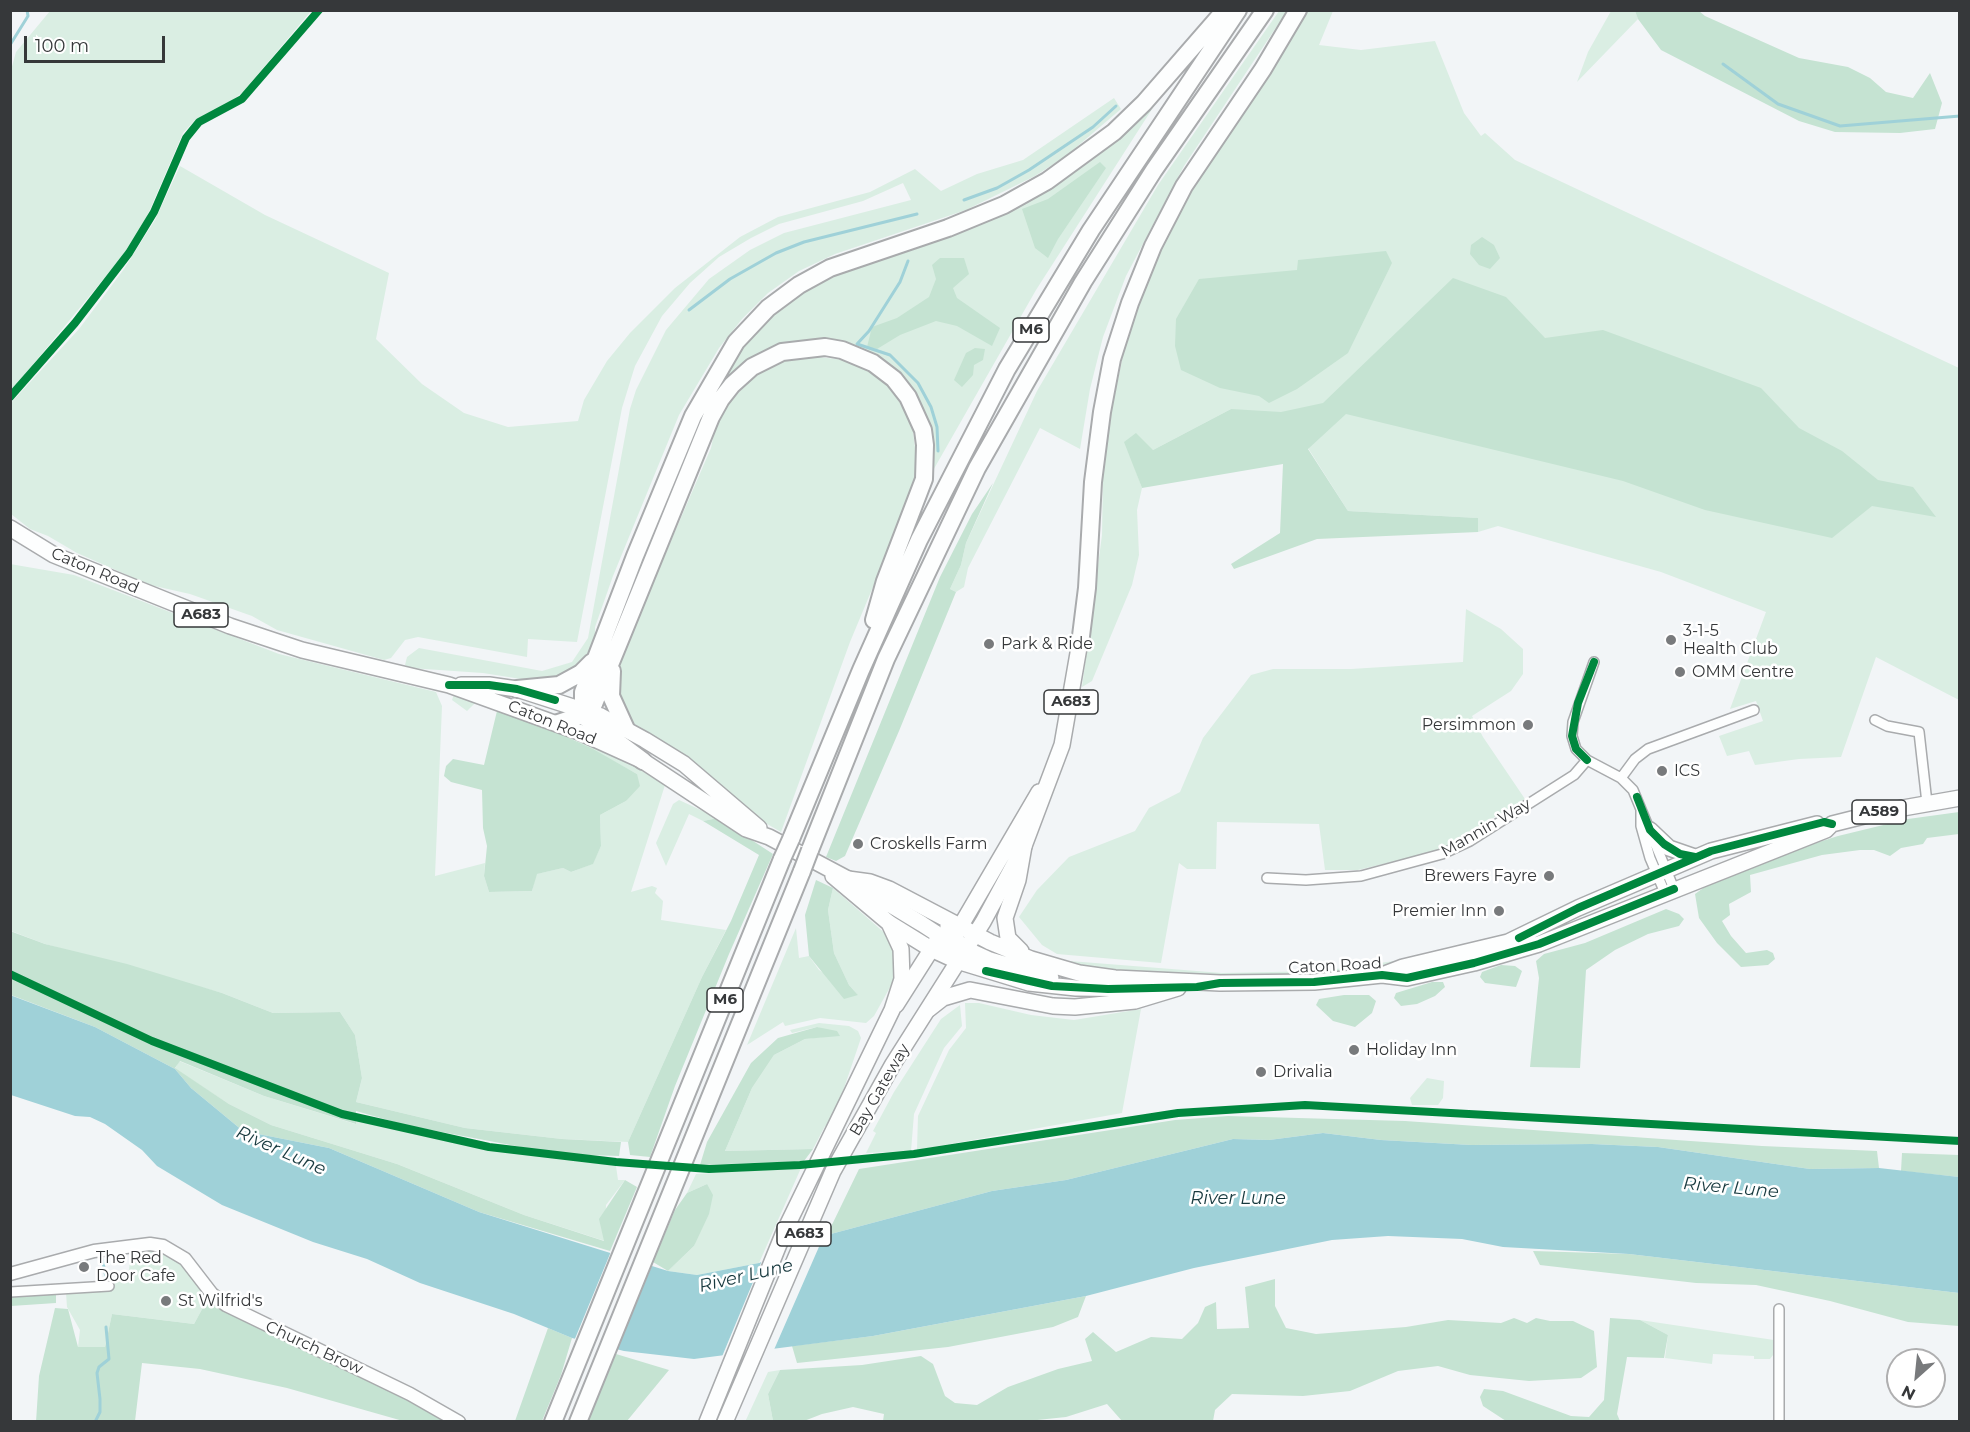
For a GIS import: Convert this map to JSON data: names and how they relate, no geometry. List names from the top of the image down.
{
  "streets": {
    "highway": ["M6"],
    "main road": [
      "Caton Road",
      "A683",
      "A589",
      "Bay Gateway"
    ],
    "street": ["Mannin Way", "Church Brow"]
  },
  "crossings": [
    ["Caton Road", "A683"],
    ["Caton Road", "Bay Gateway"],
    ["A683", "Bay Gateway"]
  ],
  "water": ["River Lune"],
  "places": [
    "3-1-5 Health Club",
    "Park & Ride",
    "OMM Centre",
    "Persimmon",
    "ICS",
    "Croskells Farm",
    "Brewers Fayre",
    "Premier Inn",
    "Holiday Inn",
    "Drivalia",
    "The Red Door Cafe",
    "St Wilfrid's"
  ],
  "scale_bar": "100 m",
  "north": "bottom left"
}
